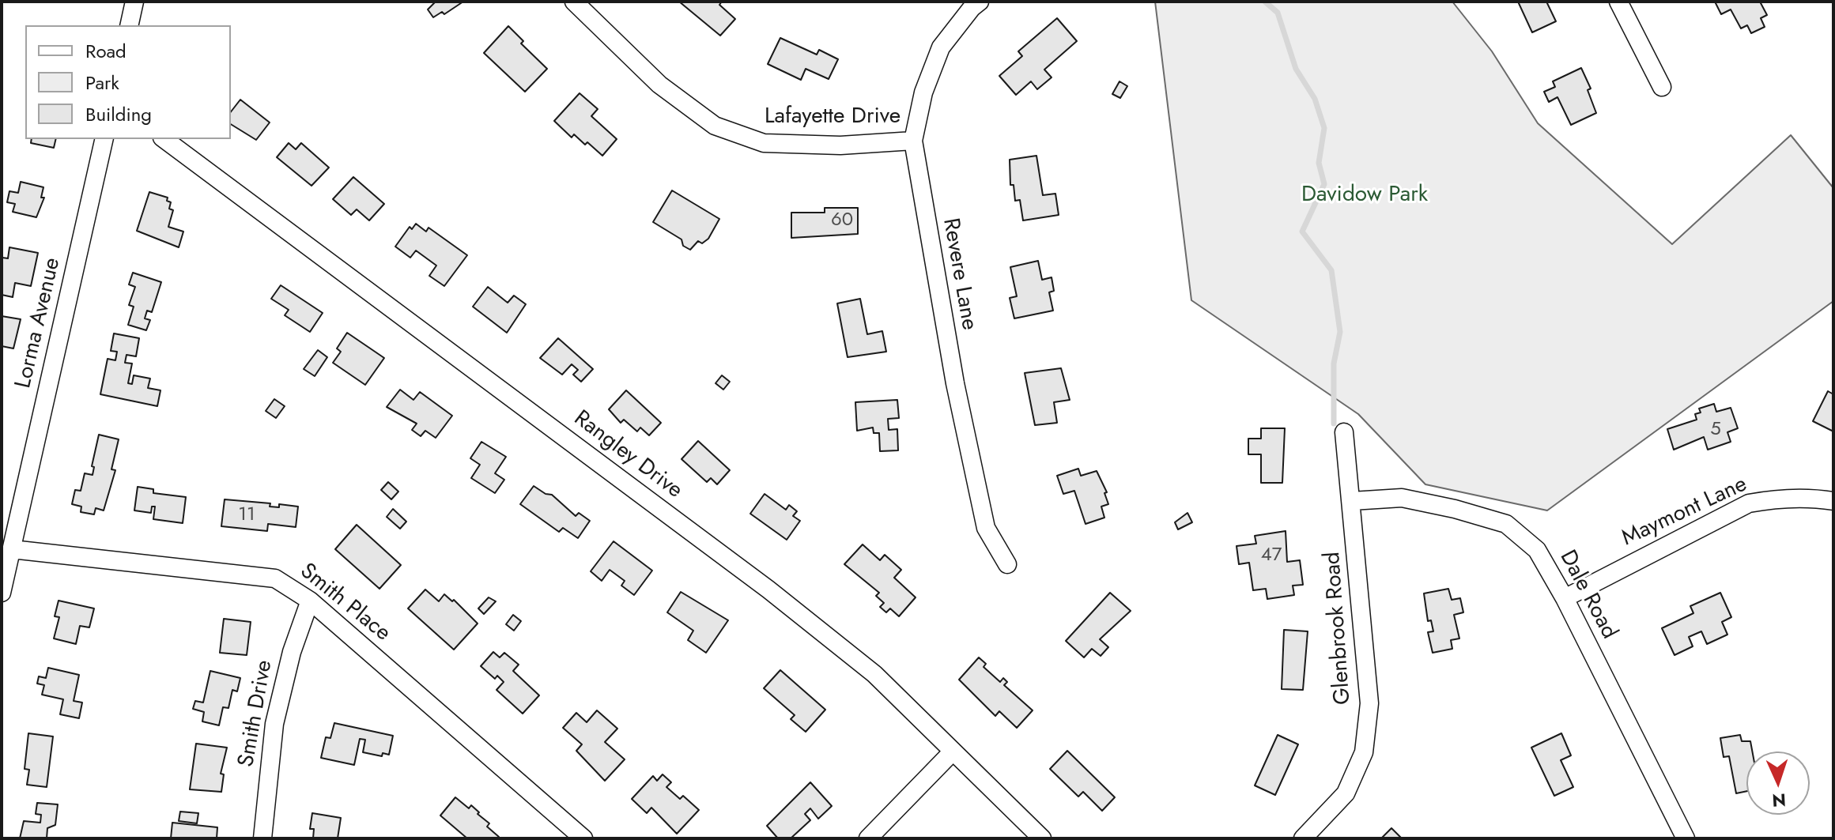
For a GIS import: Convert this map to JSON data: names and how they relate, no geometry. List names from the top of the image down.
{
  "streets": {
    "street": [
      "Lafayette Drive",
      "Revere Lane",
      "Lorma Avenue",
      "Rangley Drive",
      "Maymont Lane",
      "Dale Road",
      "Smith Place",
      "Glenbrook Road",
      "Smith Drive"
    ]
  },
  "crossings": [
    ["Lafayette Drive", "Revere Lane"],
    ["Lorma Avenue", "Smith Place"],
    ["Maymont Lane", "Dale Road"],
    ["Dale Road", "Glenbrook Road"],
    ["Smith Place", "Smith Drive"]
  ],
  "parks": ["Davidow Park"],
  "house_numbers": [
    "60",
    "5",
    "11",
    "47"
  ],
  "legend": ["Road", "Park", "Building"],
  "north": "bottom"
}
